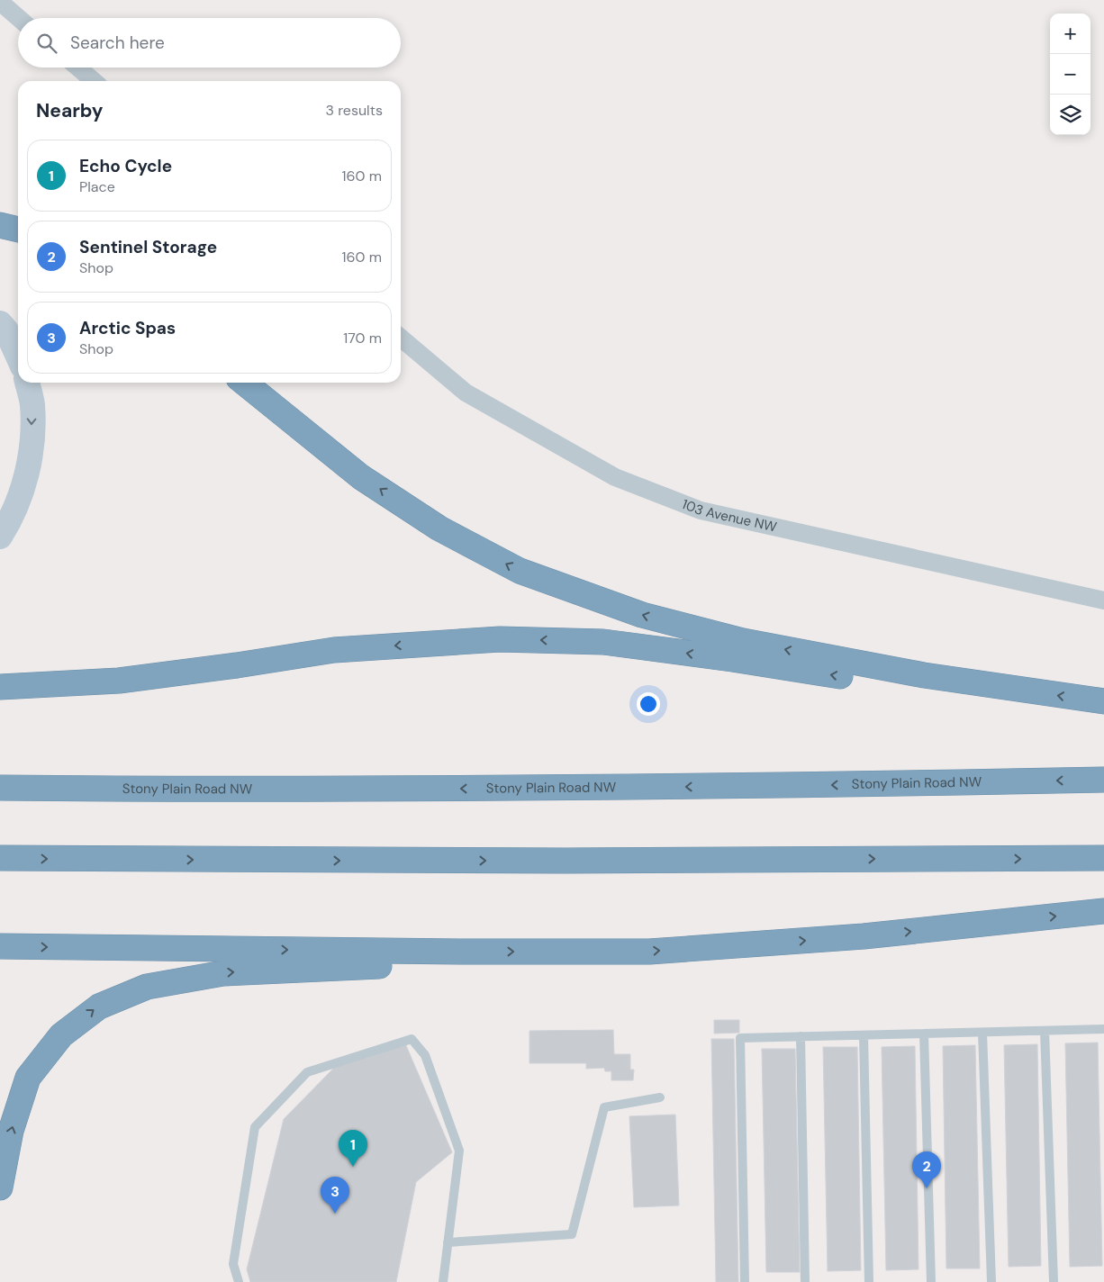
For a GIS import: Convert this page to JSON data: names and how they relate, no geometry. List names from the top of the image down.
{
  "streets": {
    "highway": ["Stony Plain Road NW"],
    "street": ["103 Avenue NW"]
  },
  "page": {
    "map_buttons": ["+", "−"],
    "search": "Search here",
    "heading": ["Nearby", "3 results"],
    "list": [
      {
        "mark": "1",
        "name": "Echo Cycle",
        "note": "Place",
        "value": "160 m"
      },
      {
        "mark": "2",
        "name": "Sentinel Storage",
        "note": "Shop",
        "value": "160 m"
      },
      {
        "mark": "3",
        "name": "Arctic Spas",
        "note": "Shop",
        "value": "170 m"
      }
    ],
    "pins": ["1", "2", "3"]
  }
}
